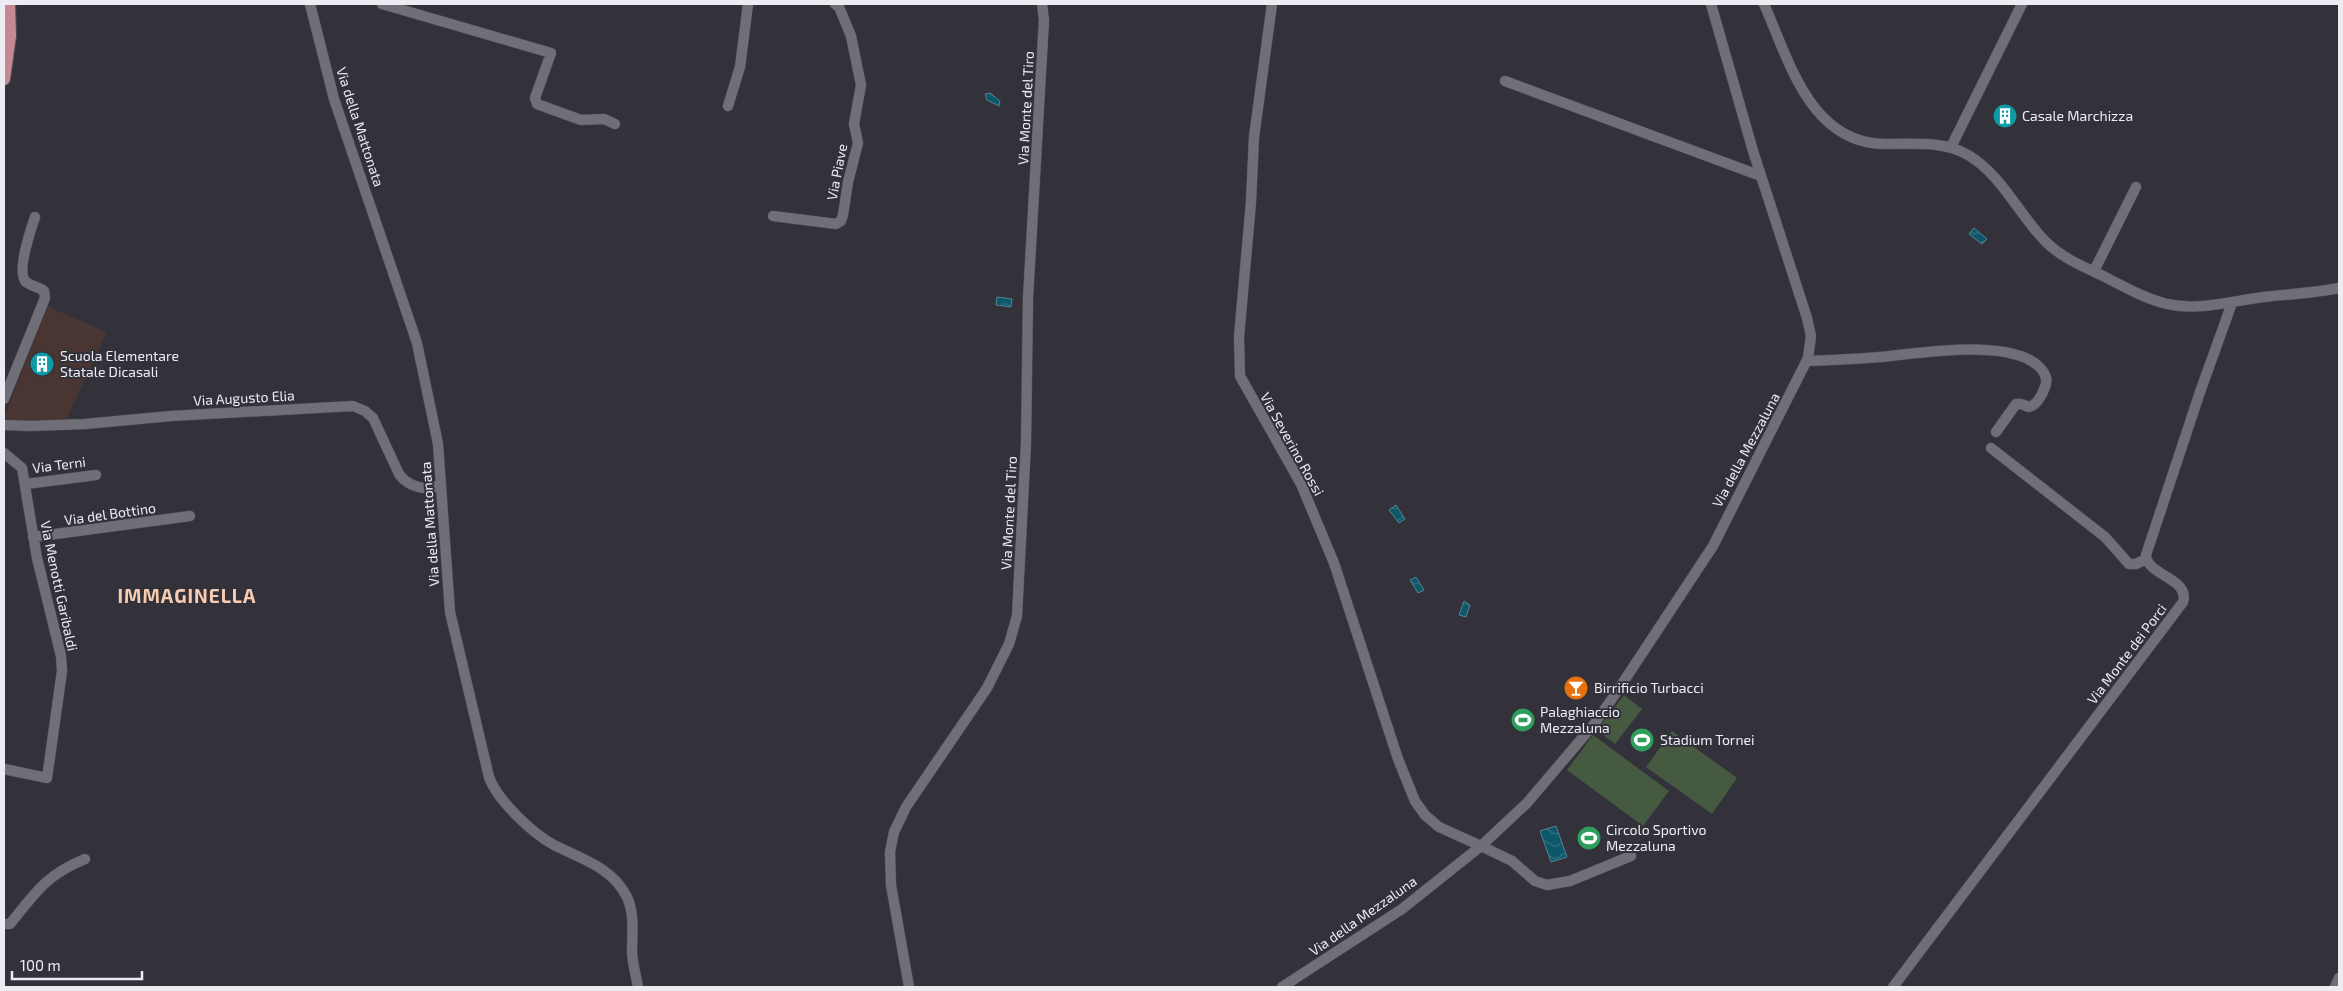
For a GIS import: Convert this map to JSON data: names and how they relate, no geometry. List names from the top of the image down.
{
  "streets": {
    "street": [
      "Via Monte del Tiro",
      "Via della Mattonata",
      "Via Piave",
      "Via Augusto Elia",
      "Via Severino Rossi",
      "Via della Mezzaluna",
      "Via Terni",
      "Via del Bottino",
      "Via Menotti Garibaldi",
      "Via Monte dei Porci"
    ]
  },
  "crossings": [
    ["Via della Mattonata", "Via Augusto Elia"],
    ["Via Severino Rossi", "Via della Mezzaluna"],
    ["Via Terni", "Via Menotti Garibaldi"],
    ["Via del Bottino", "Via Menotti Garibaldi"]
  ],
  "districts": ["IMMAGINELLA"],
  "places": {
    "building": ["Casale Marchizza", "Scuola Elementare Statale Dicasali"],
    "bar": ["Birrificio Turbacci"],
    "sports": ["Palaghiaccio Mezzaluna", "Stadium Tornei", "Circolo Sportivo Mezzaluna"]
  },
  "scale_bar": "100 m"
}
